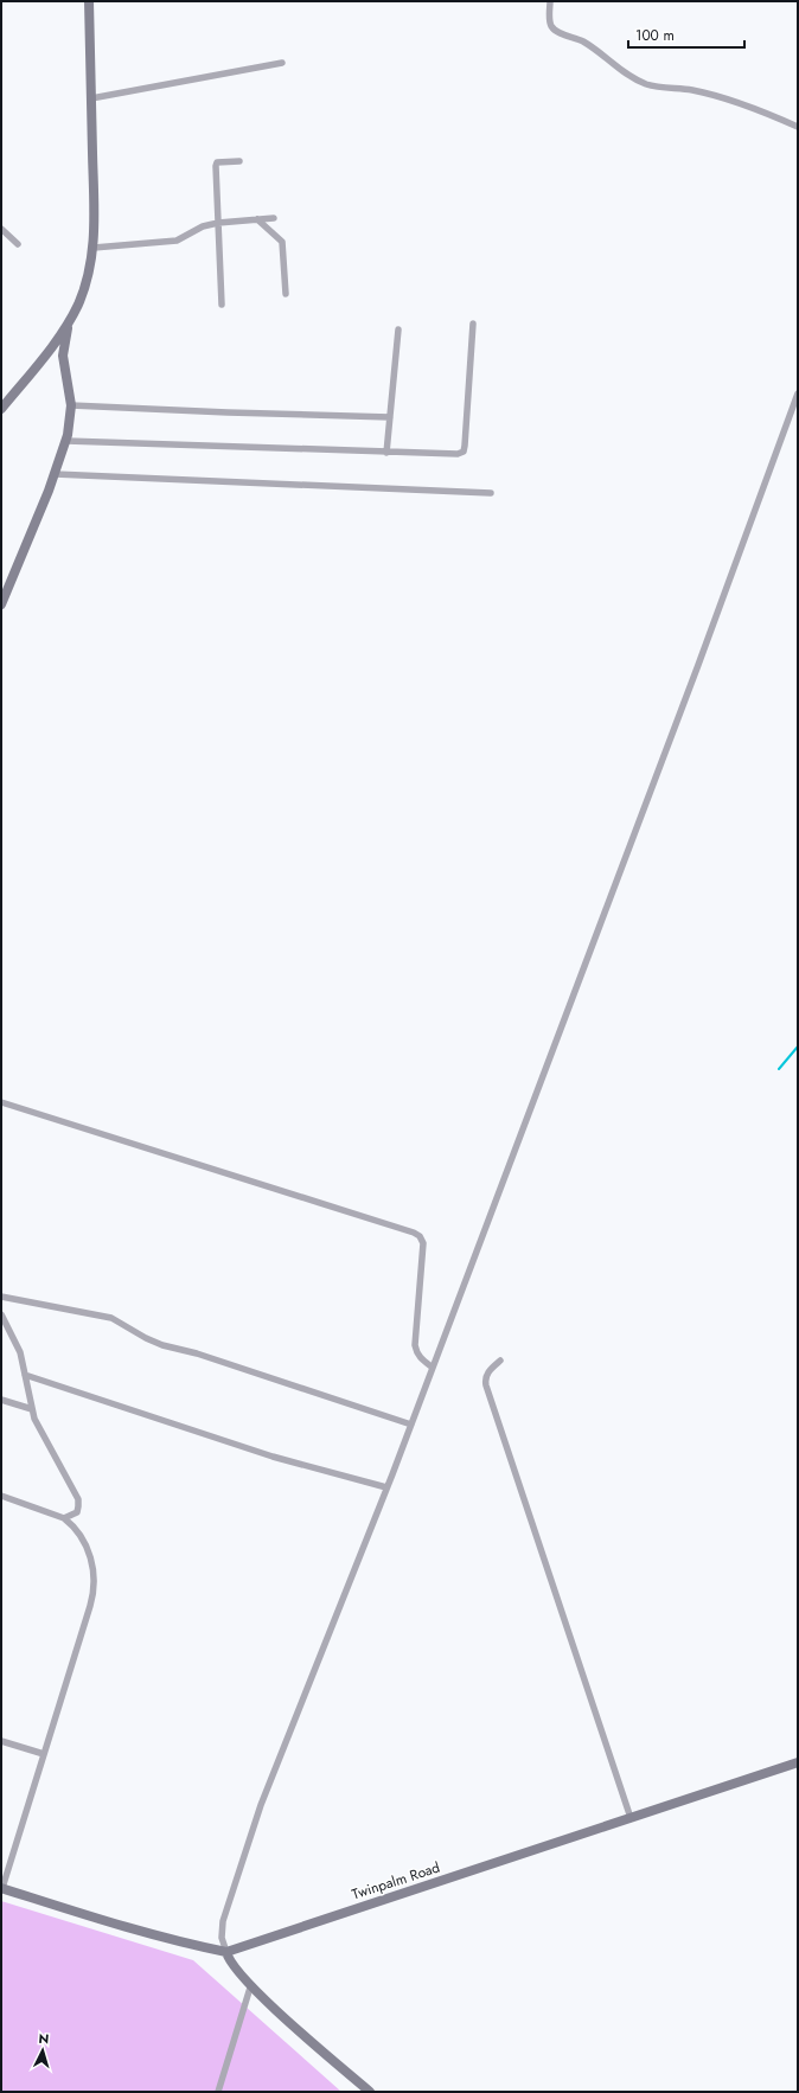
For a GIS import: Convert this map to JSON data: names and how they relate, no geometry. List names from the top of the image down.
{
  "streets": {
    "street": ["Twinpalm Road"]
  },
  "scale_bar": "100 m",
  "north": "top"
}
